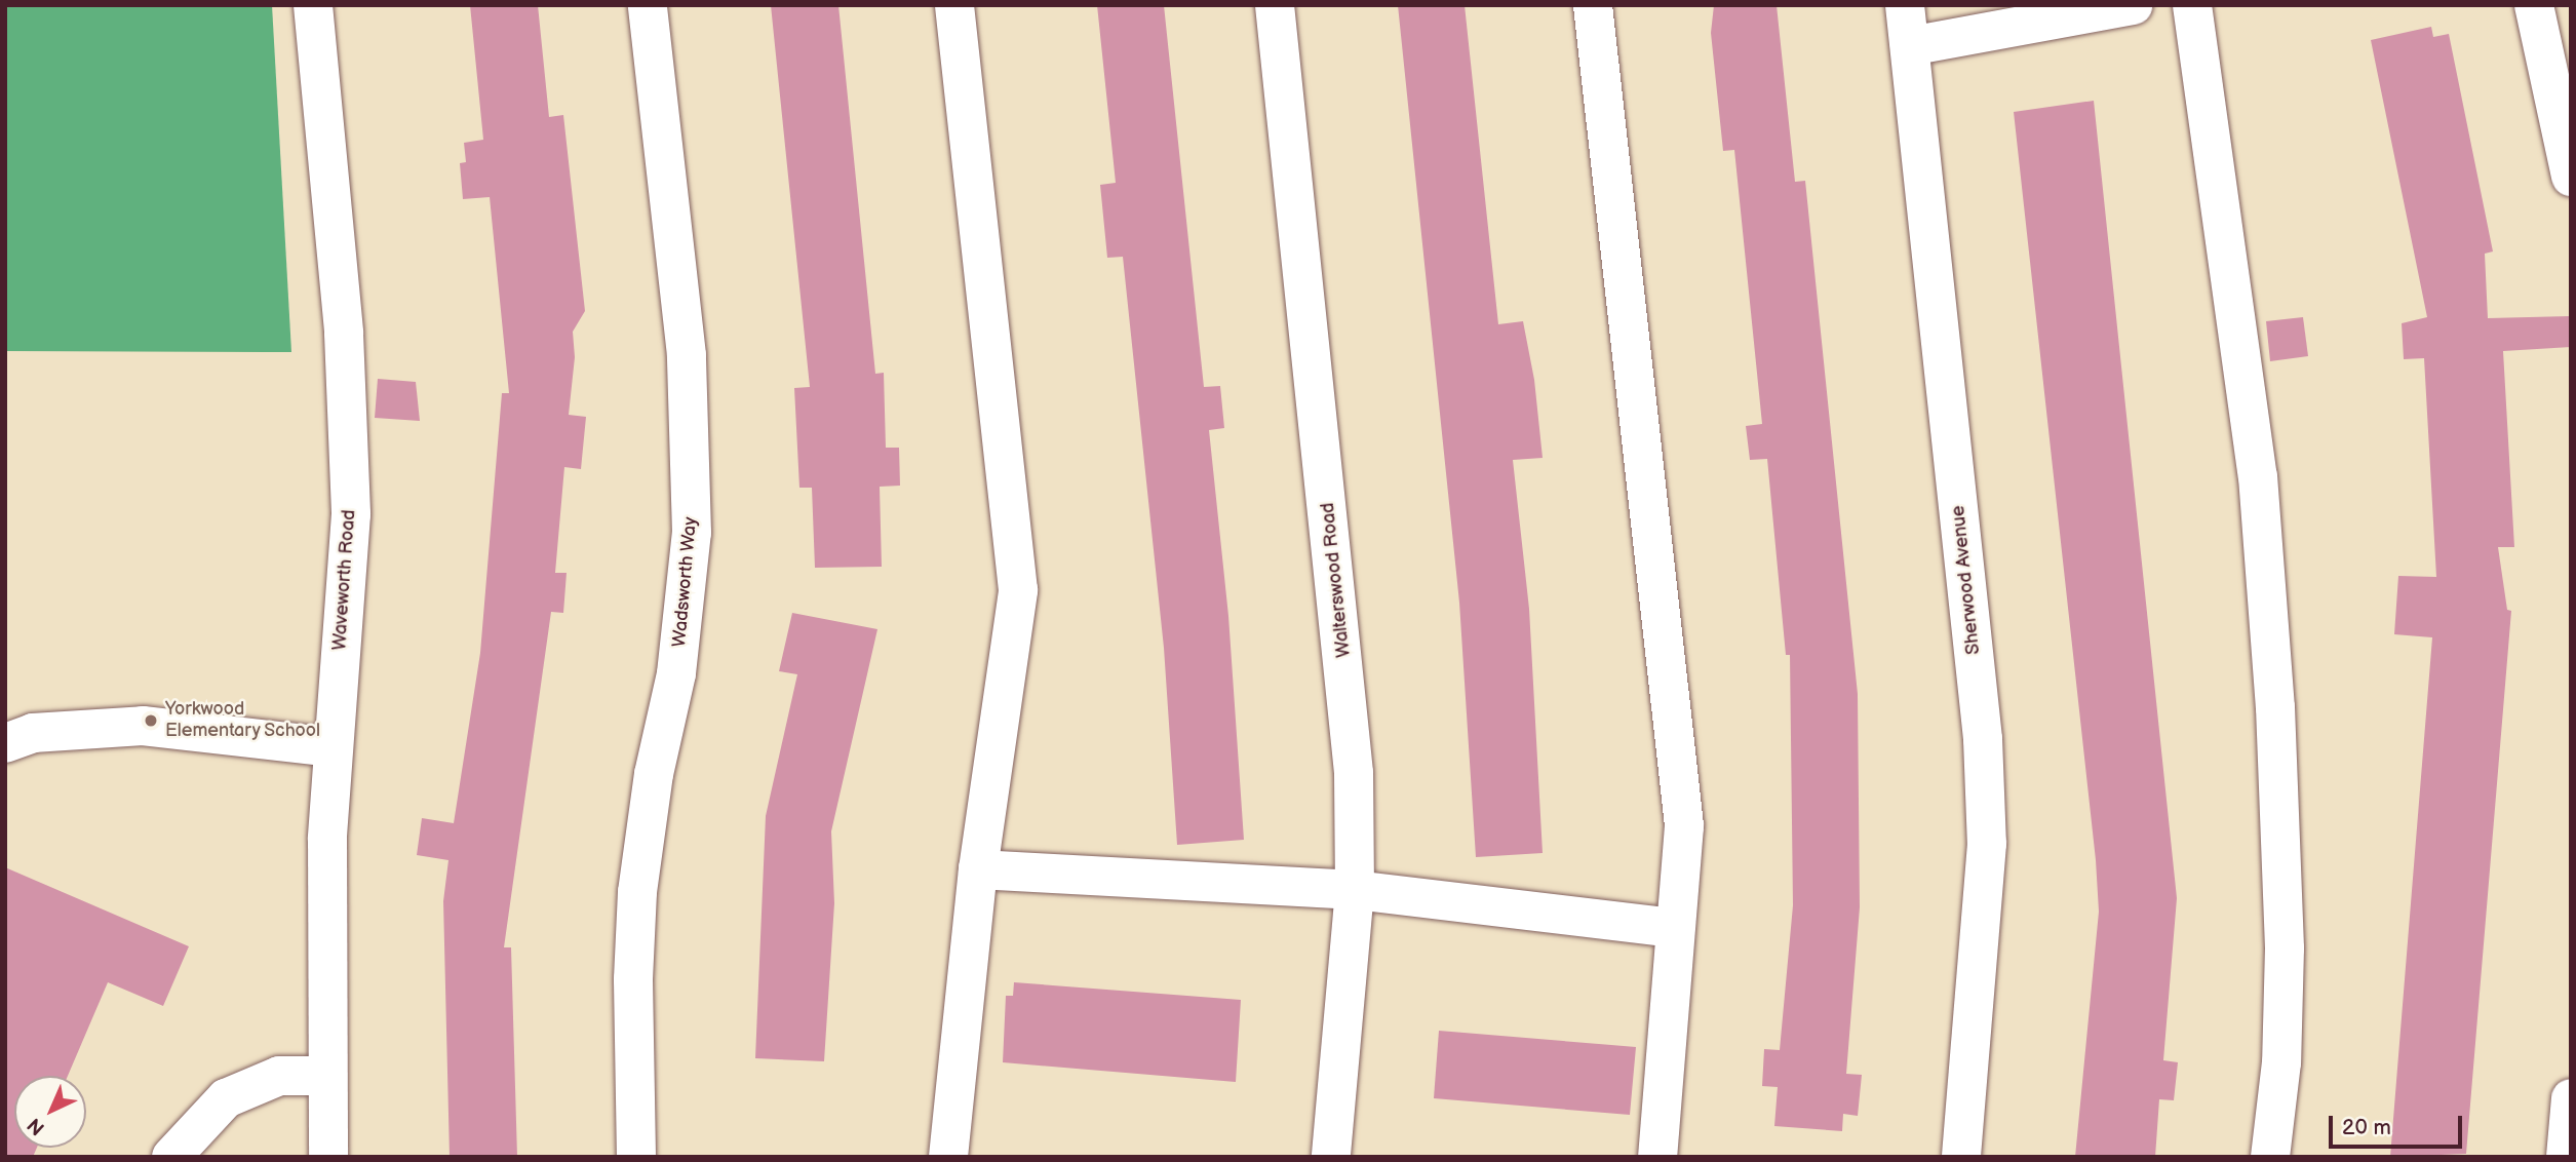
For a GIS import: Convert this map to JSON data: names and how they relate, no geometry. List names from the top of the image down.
{
  "streets": {
    "street": [
      "Waveworth Road",
      "Walterswood Road",
      "Sherwood Avenue",
      "Wadsworth Way"
    ]
  },
  "places": ["Yorkwood Elementary School"],
  "scale_bar": "20 m",
  "north": "bottom left"
}
